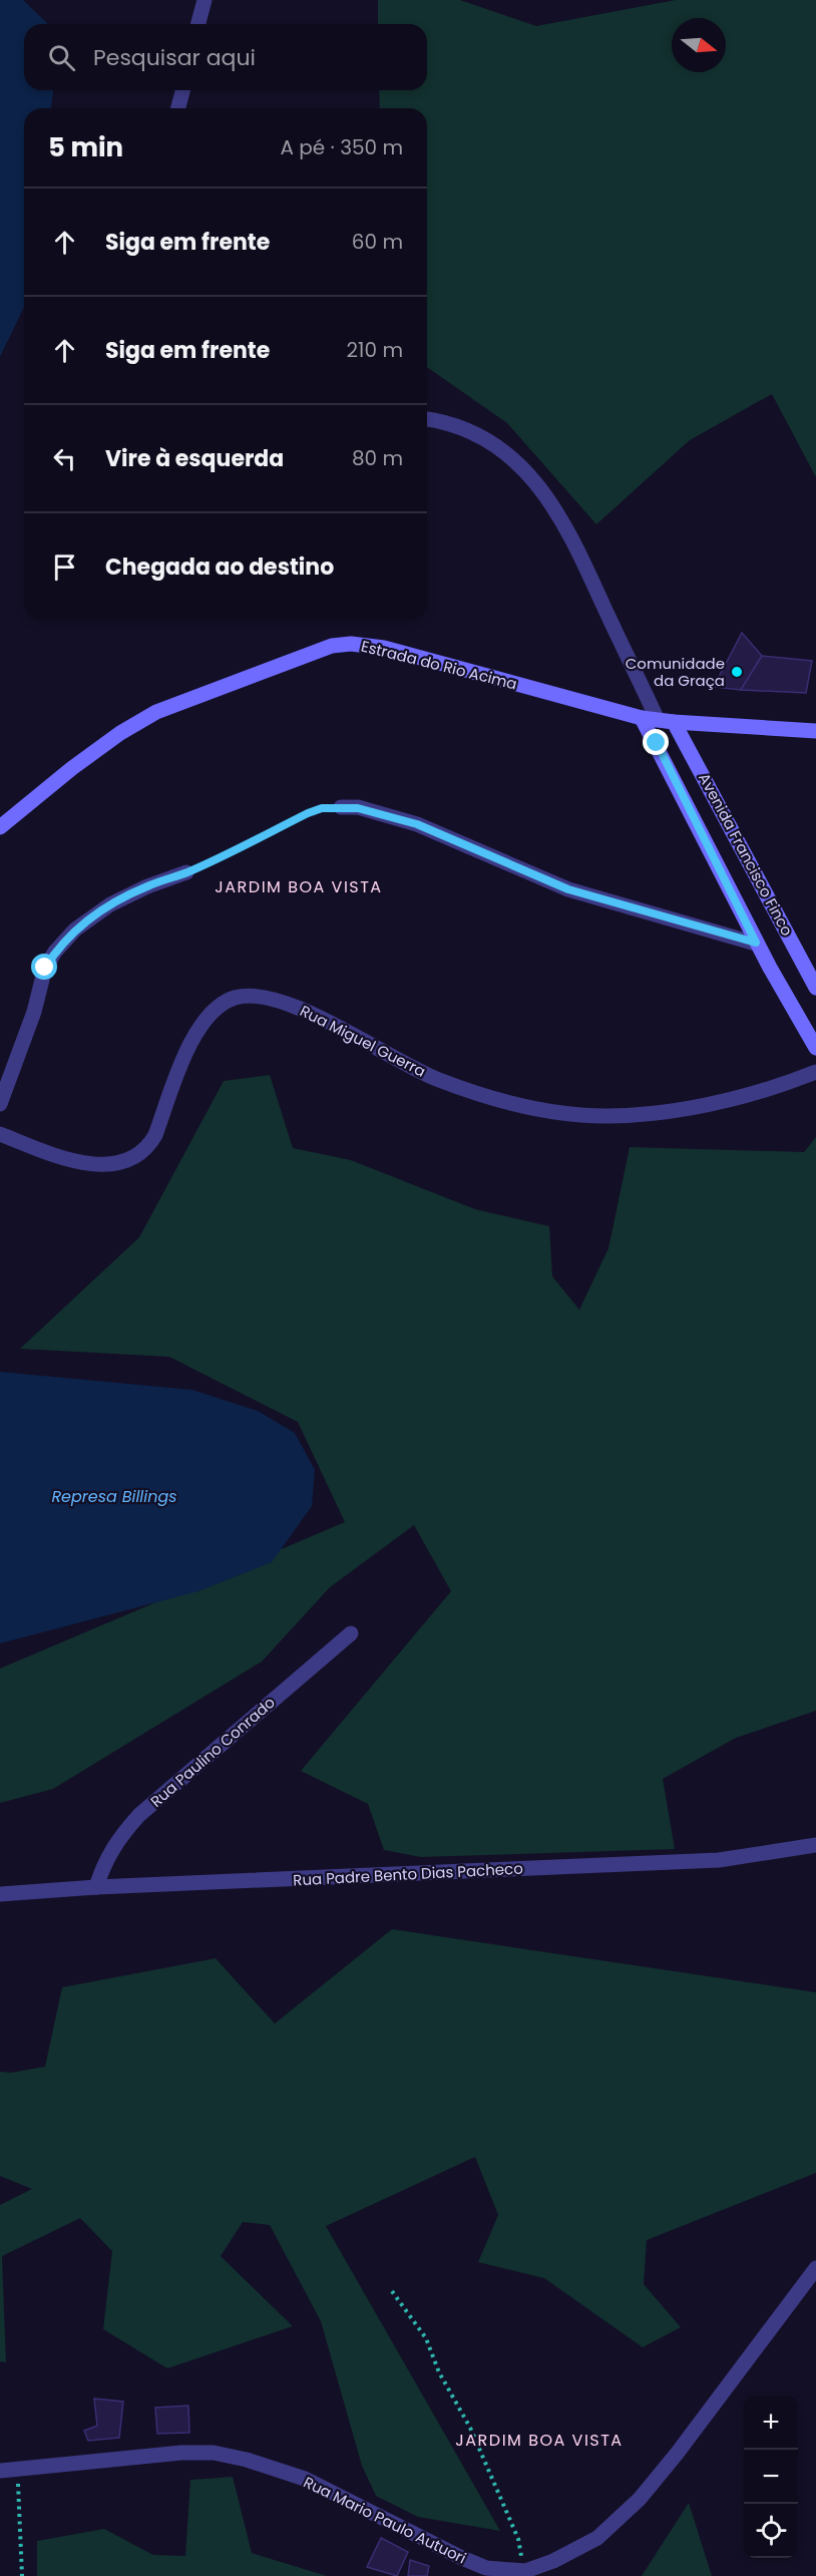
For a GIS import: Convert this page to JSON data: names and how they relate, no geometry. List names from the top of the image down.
{
  "streets": {
    "main road": ["Estrada do Rio Acima", "Avenida Francisco Finco"],
    "street": [
      "Rua Miguel Guerra",
      "Rua Paulino Conrado",
      "Rua Padre Bento Dias Pacheco",
      "Rua Mario Paulo Autuori"
    ]
  },
  "crossings": [
    ["Estrada do Rio Acima", "Avenida Francisco Finco"],
    ["Rua Paulino Conrado", "Rua Padre Bento Dias Pacheco"]
  ],
  "districts": ["JARDIM BOA VISTA", "JARDIM BOA VISTA"],
  "water": ["Represa Billings"],
  "places": ["Comunidade da Graça"],
  "north": "right",
  "page": {
    "search": "Pesquisar aqui",
    "heading": ["5 min", "A pé · 350 m"],
    "list": [
      ["Siga em frente", "60 m"],
      ["Siga em frente", "210 m"],
      ["Vire à esquerda", "80 m"],
      "Chegada ao destino"
    ],
    "map_buttons": ["+", "−"]
  }
}
